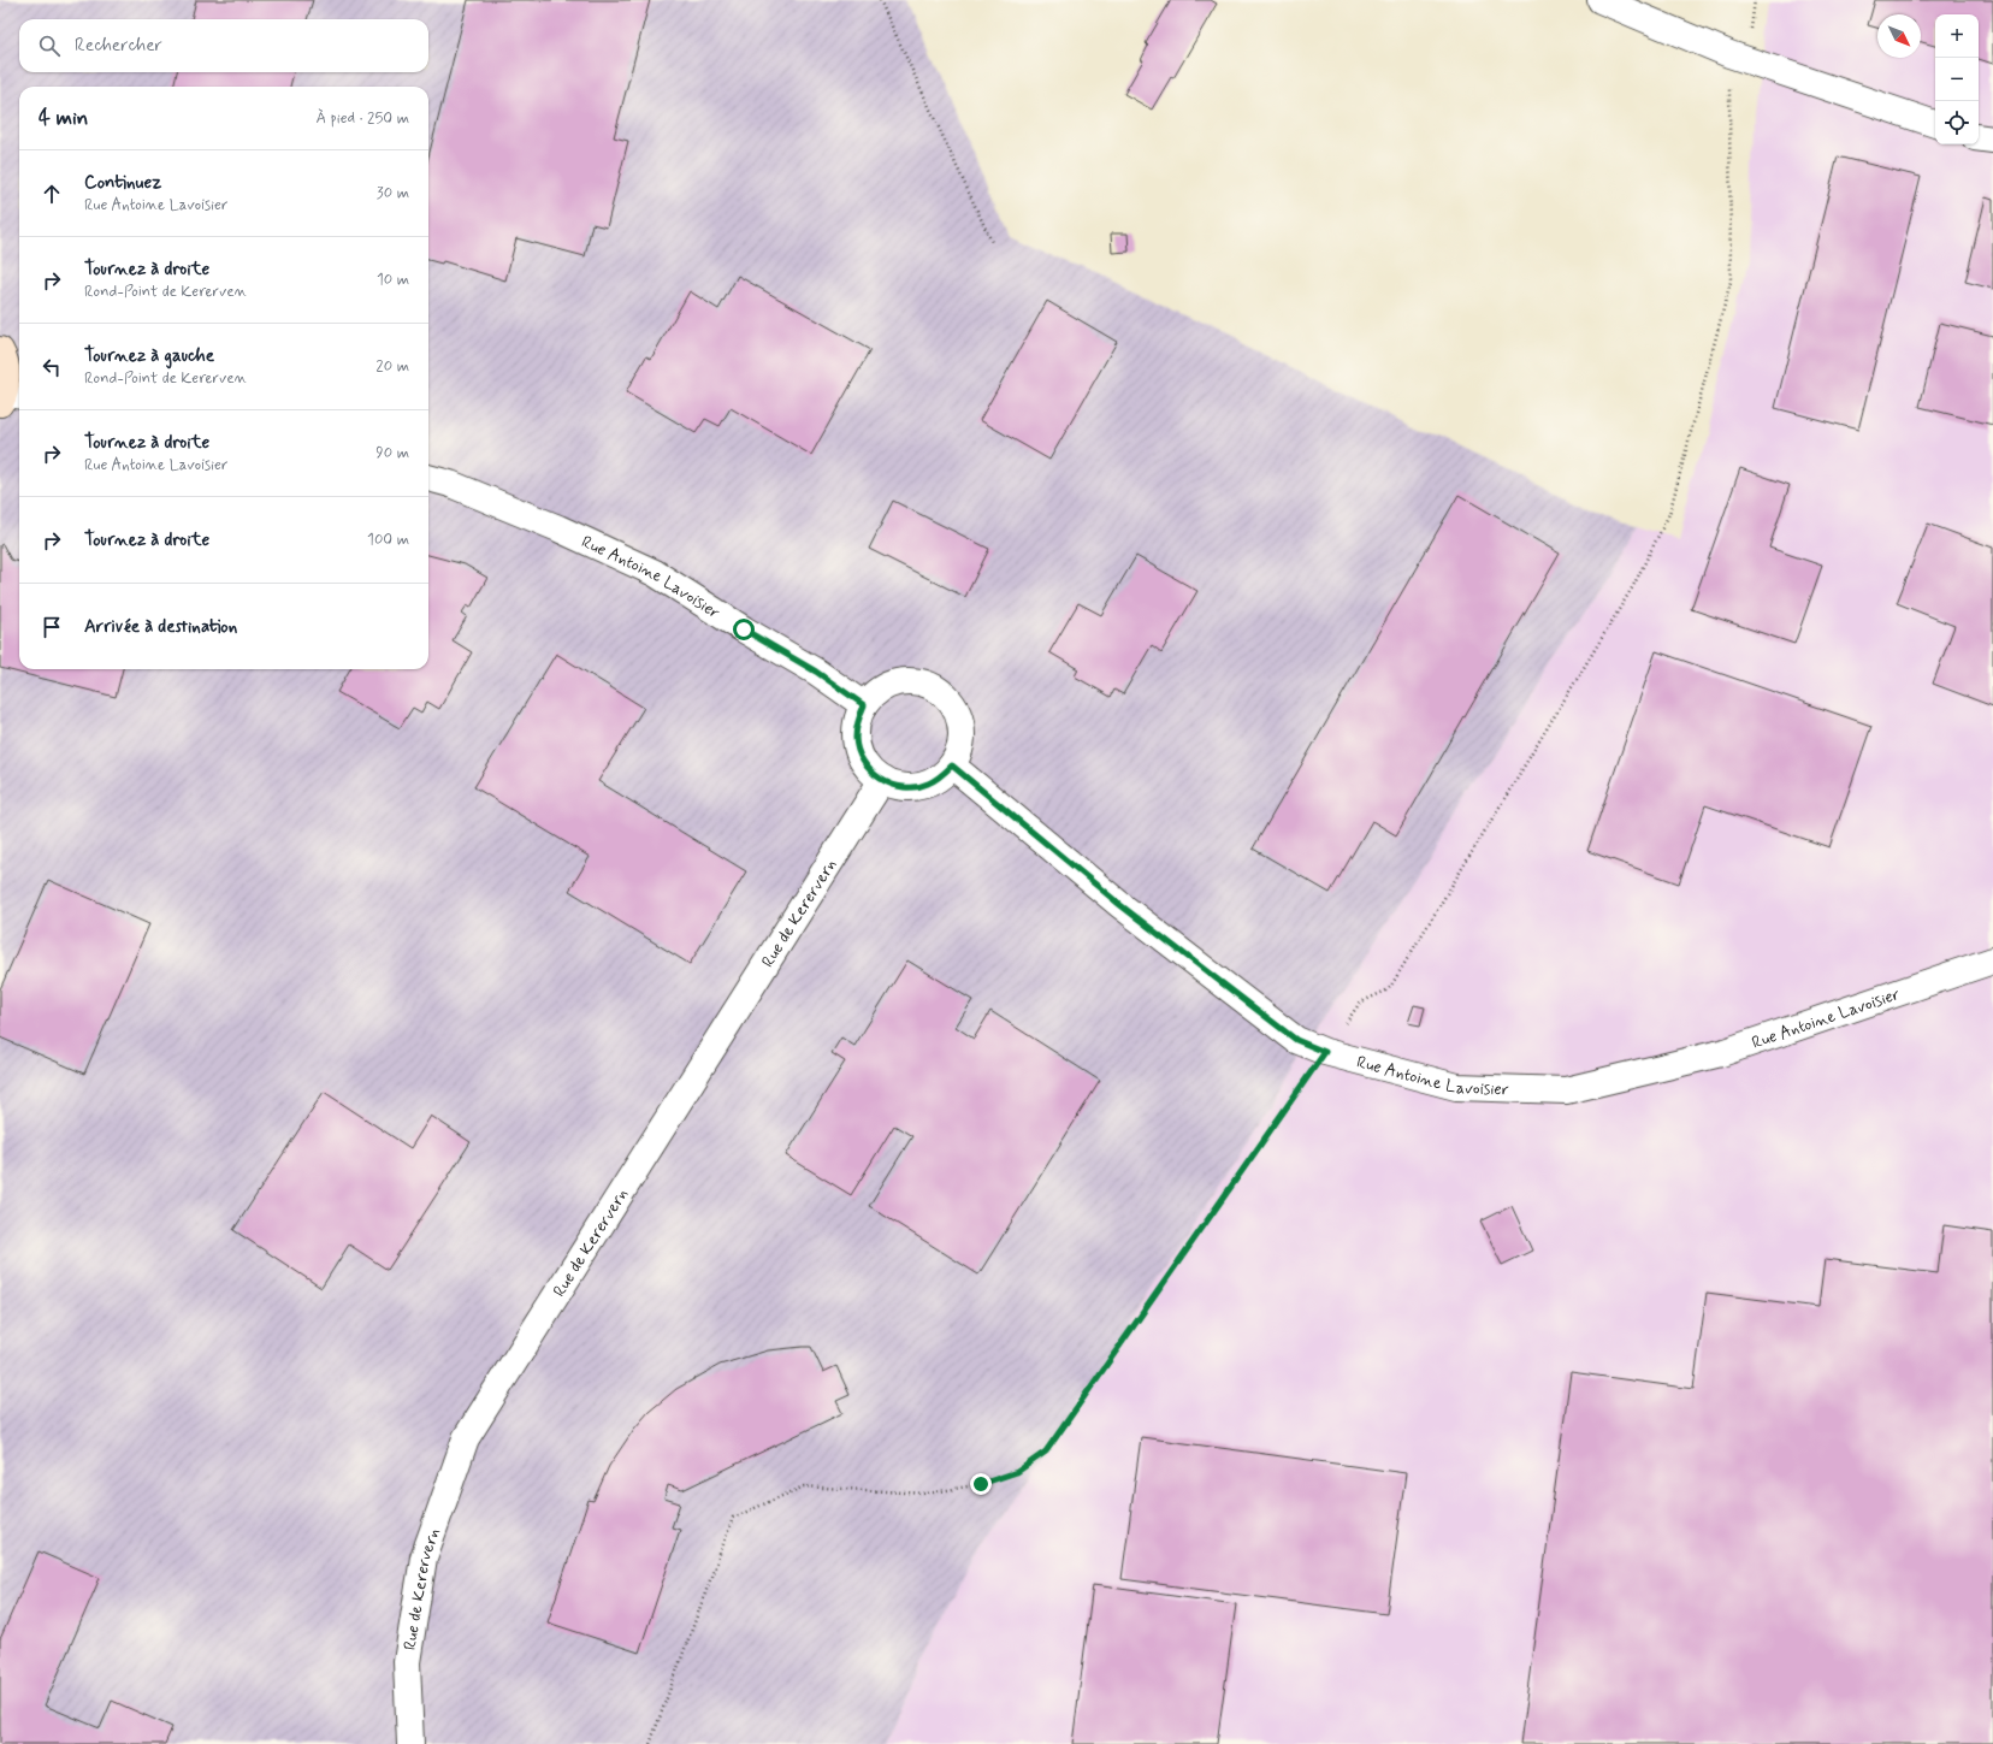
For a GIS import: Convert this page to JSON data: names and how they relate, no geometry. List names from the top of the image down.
{
  "streets": {
    "street": ["Rue Antoine Lavoisier", "Rue de Kerervern"]
  },
  "crossings": [
    ["Rue Antoine Lavoisier", "Rue de Kerervern"]
  ],
  "north": "bottom right",
  "page": {
    "map_buttons": ["+", "−"],
    "search": "Rechercher",
    "heading": ["4 min", "À pied · 250 m"],
    "list": [
      ["Continuez", "Rue Antoine Lavoisier", "30 m"],
      ["Tournez à droite", "Rond-Point de Kererven", "10 m"],
      ["Tournez à gauche", "Rond-Point de Kererven", "20 m"],
      ["Tournez à droite", "Rue Antoine Lavoisier", "90 m"],
      ["Tournez à droite", "100 m"],
      "Arrivée à destination"
    ]
  }
}
